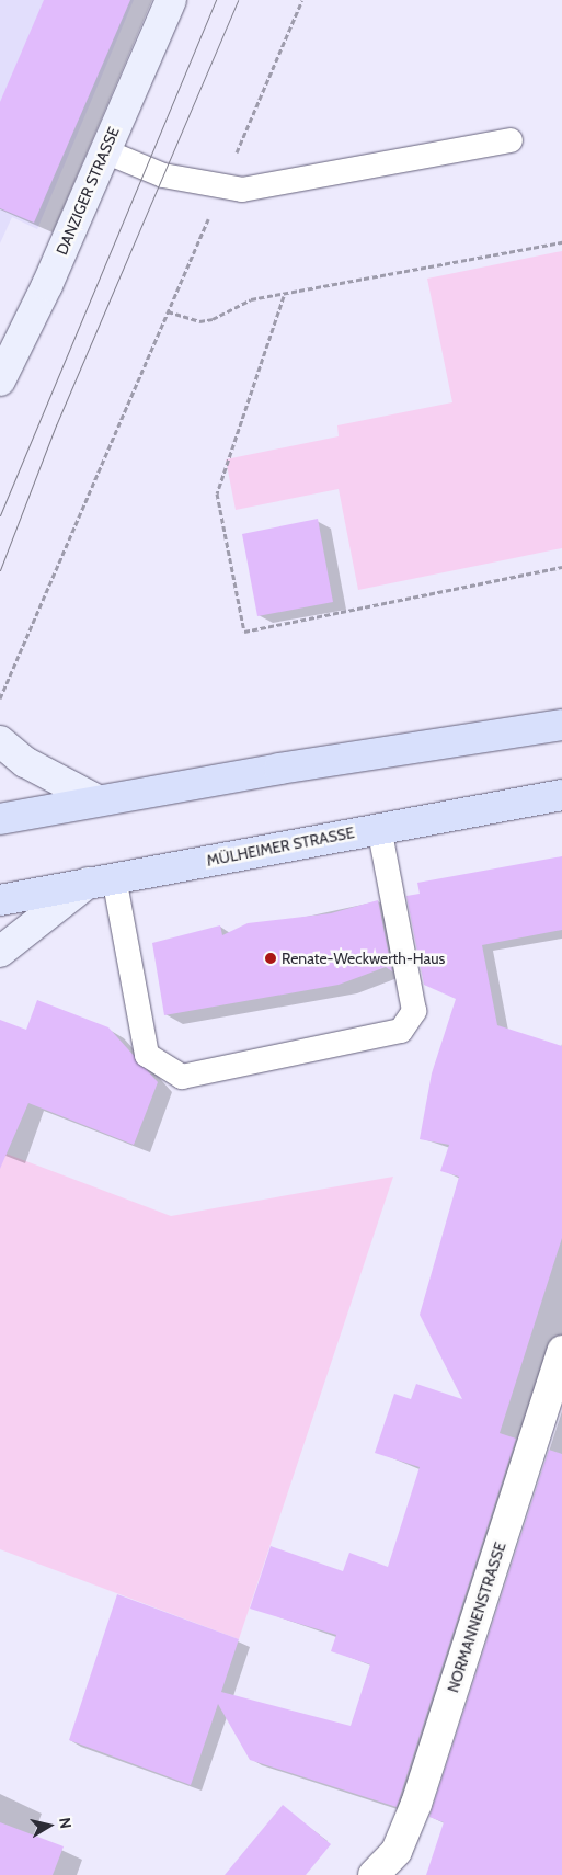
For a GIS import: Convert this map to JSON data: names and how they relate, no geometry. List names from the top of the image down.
{
  "streets": {
    "main road": ["DANZIGER STRASSE", "MÜLHEIMER STRASSE"],
    "street": ["NORMANNENSTRASSE"]
  },
  "places": ["Renate-Weckwerth-Haus"],
  "north": "right"
}
